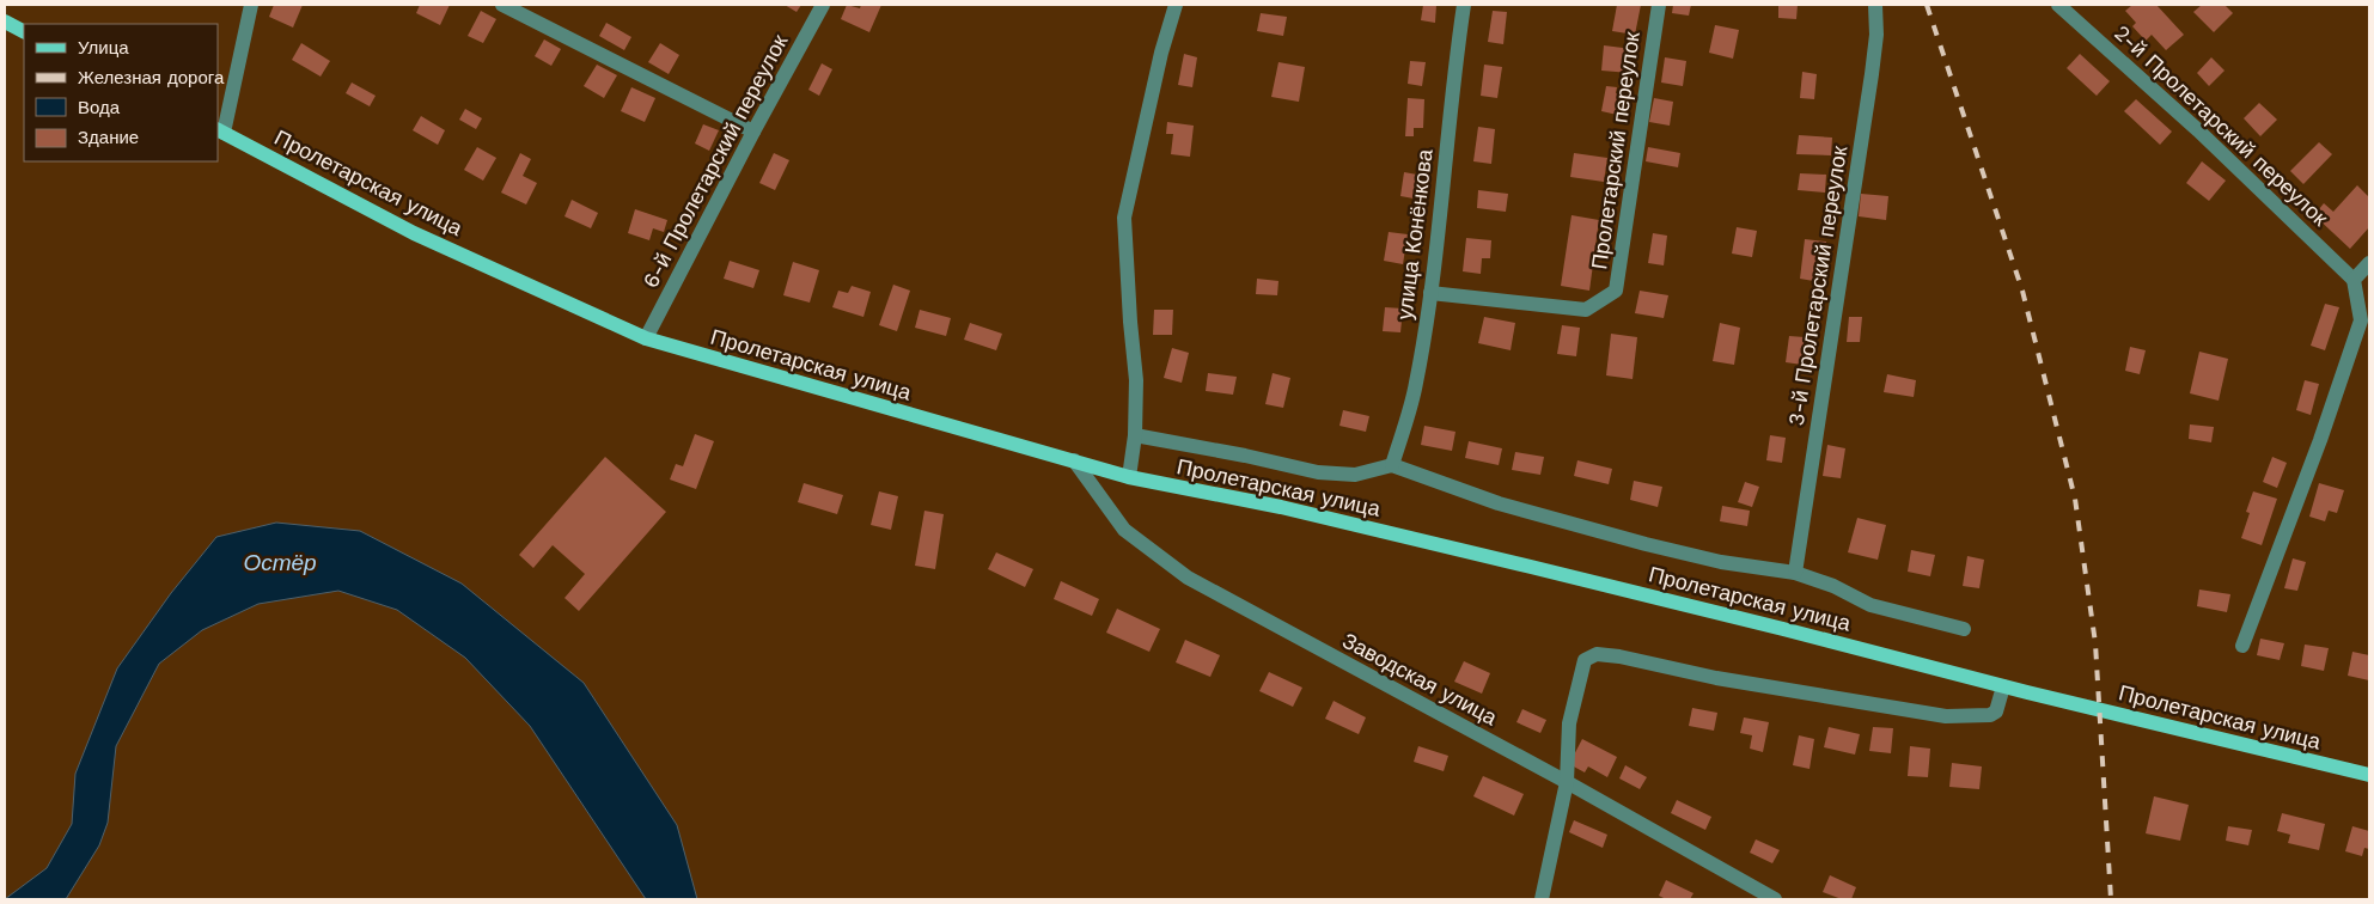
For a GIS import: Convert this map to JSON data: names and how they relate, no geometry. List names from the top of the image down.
{
  "streets": {
    "main road": ["Пролетарская улица"],
    "street": [
      "2-й Пролетарский переулок",
      "Пролетарский переулок",
      "6-й Пролетарский переулок",
      "улица Конёнкова",
      "3-й Пролетарский переулок",
      "Заводская улица"
    ]
  },
  "crossings": [
    ["Пролетарский переулок", "улица Конёнкова"],
    ["6-й Пролетарский переулок", "Пролетарская улица"],
    ["Пролетарская улица", "улица Конёнкова"],
    ["Пролетарская улица", "3-й Пролетарский переулок"],
    ["Пролетарская улица", "Заводская улица"]
  ],
  "water": ["Остёр"],
  "legend": [
    "Улица",
    "Железная дорога",
    "Вода",
    "Здание"
  ]
}
